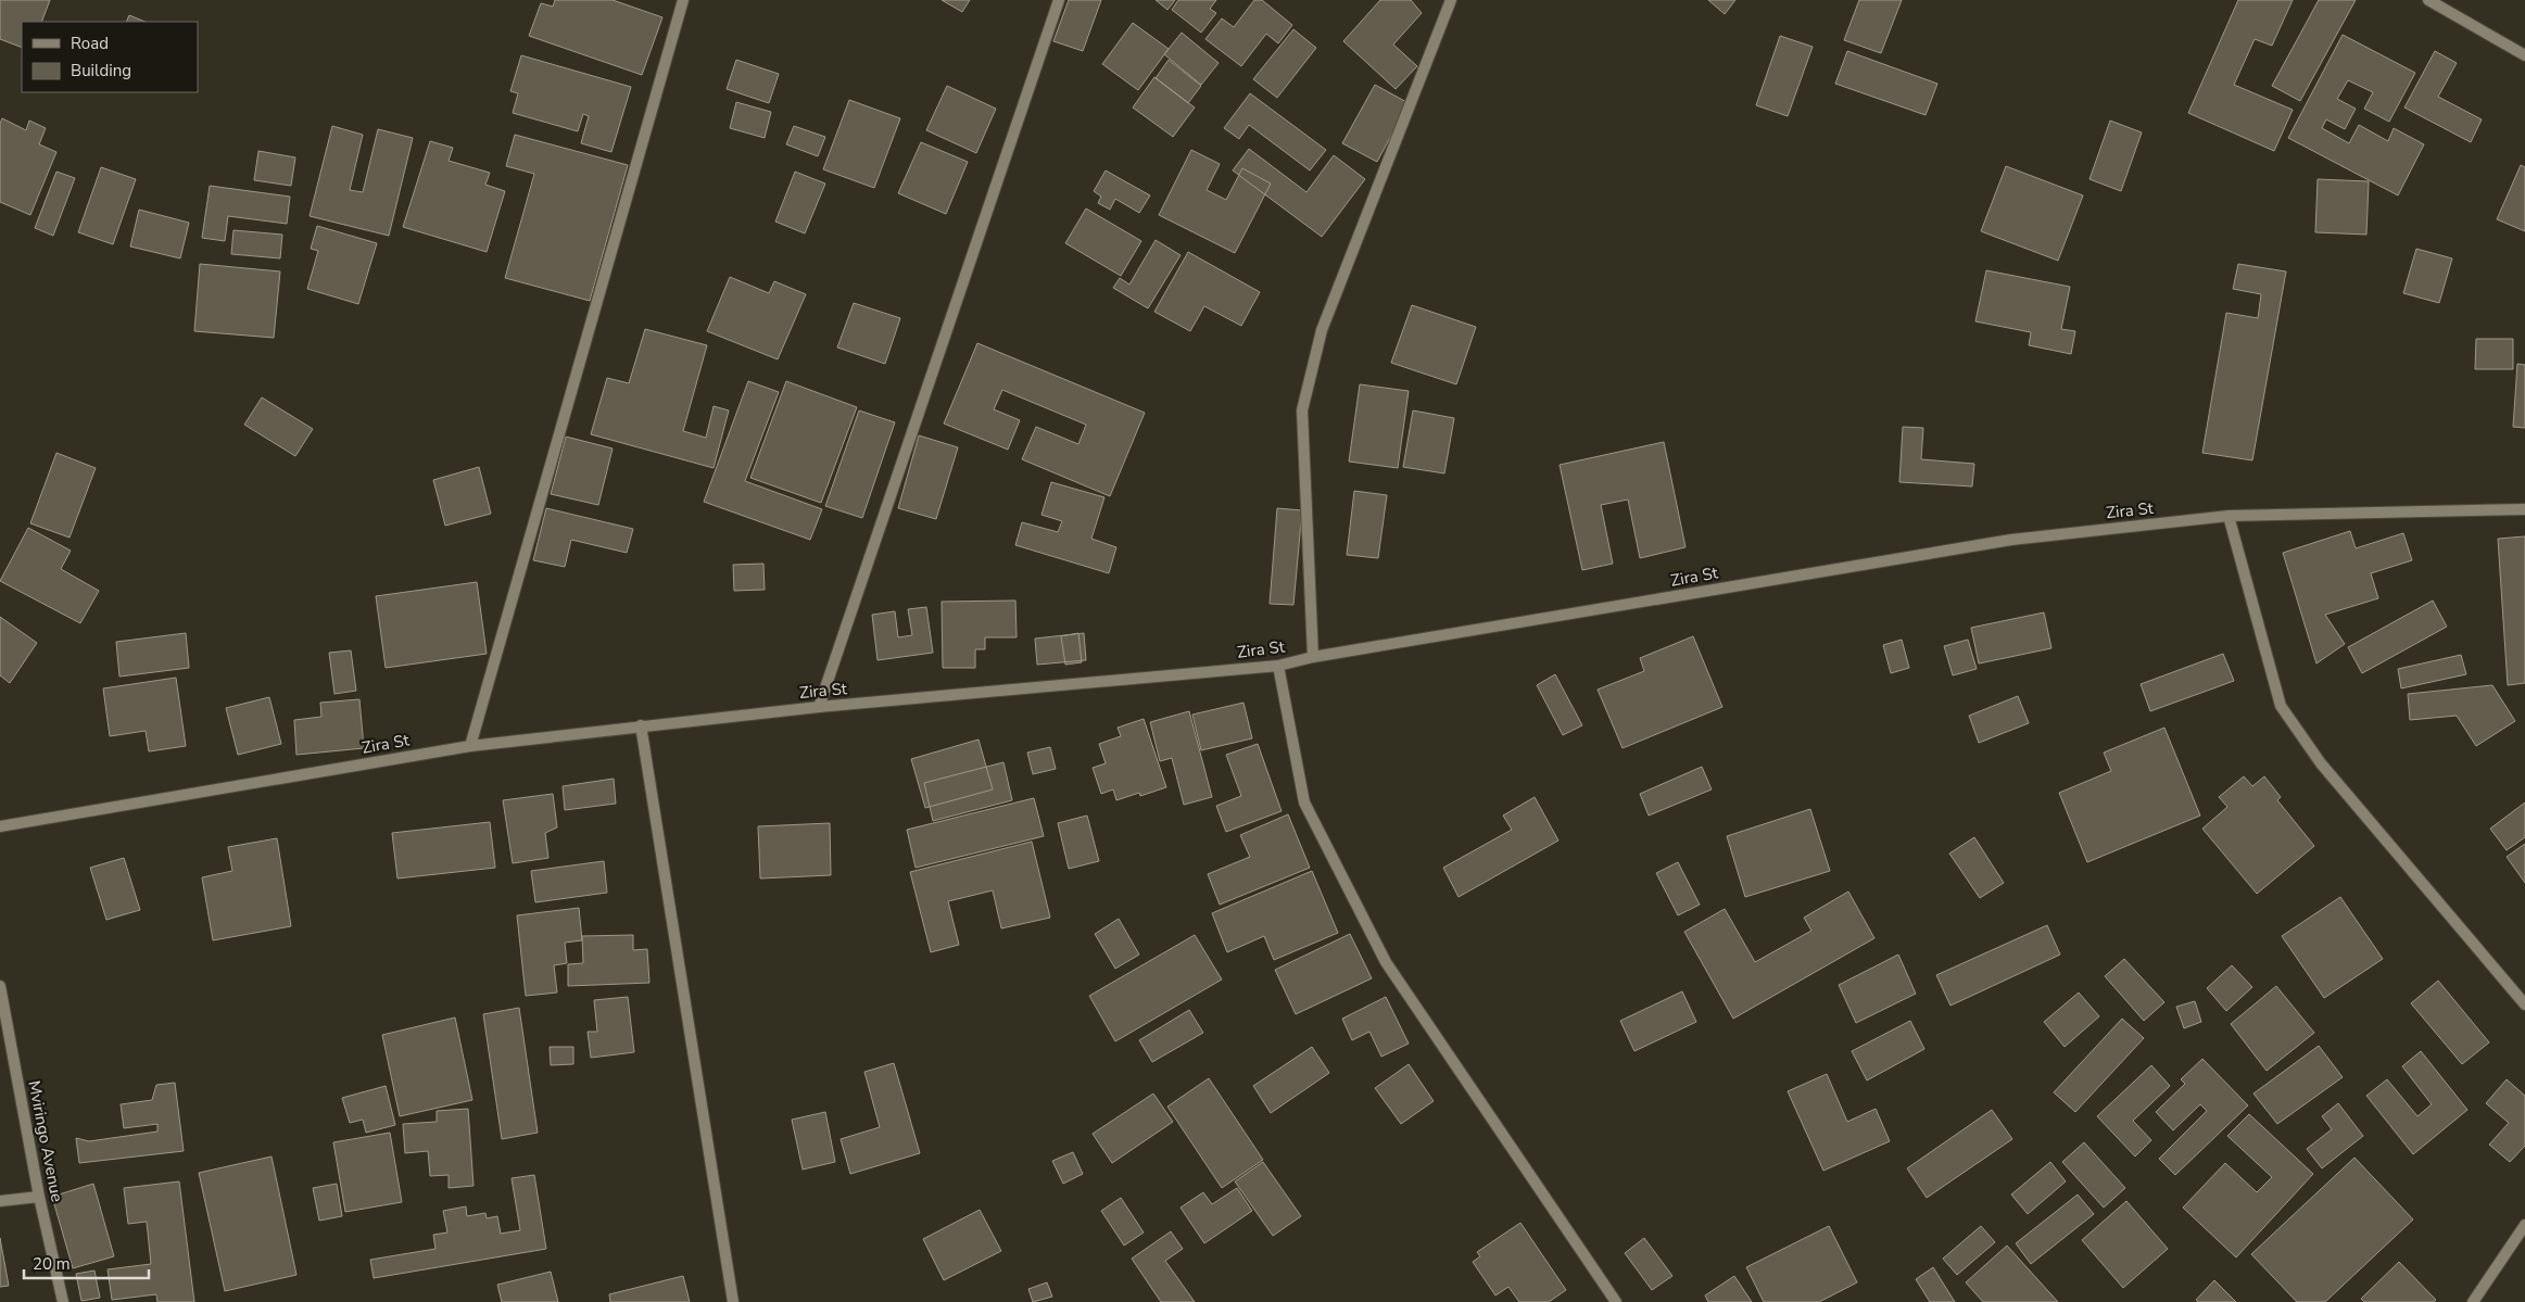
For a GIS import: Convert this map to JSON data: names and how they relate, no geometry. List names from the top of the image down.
{
  "streets": {
    "street": ["Zira St", "Mviringo Avenue"]
  },
  "legend": ["Road", "Building"],
  "scale_bar": "20 m"
}
